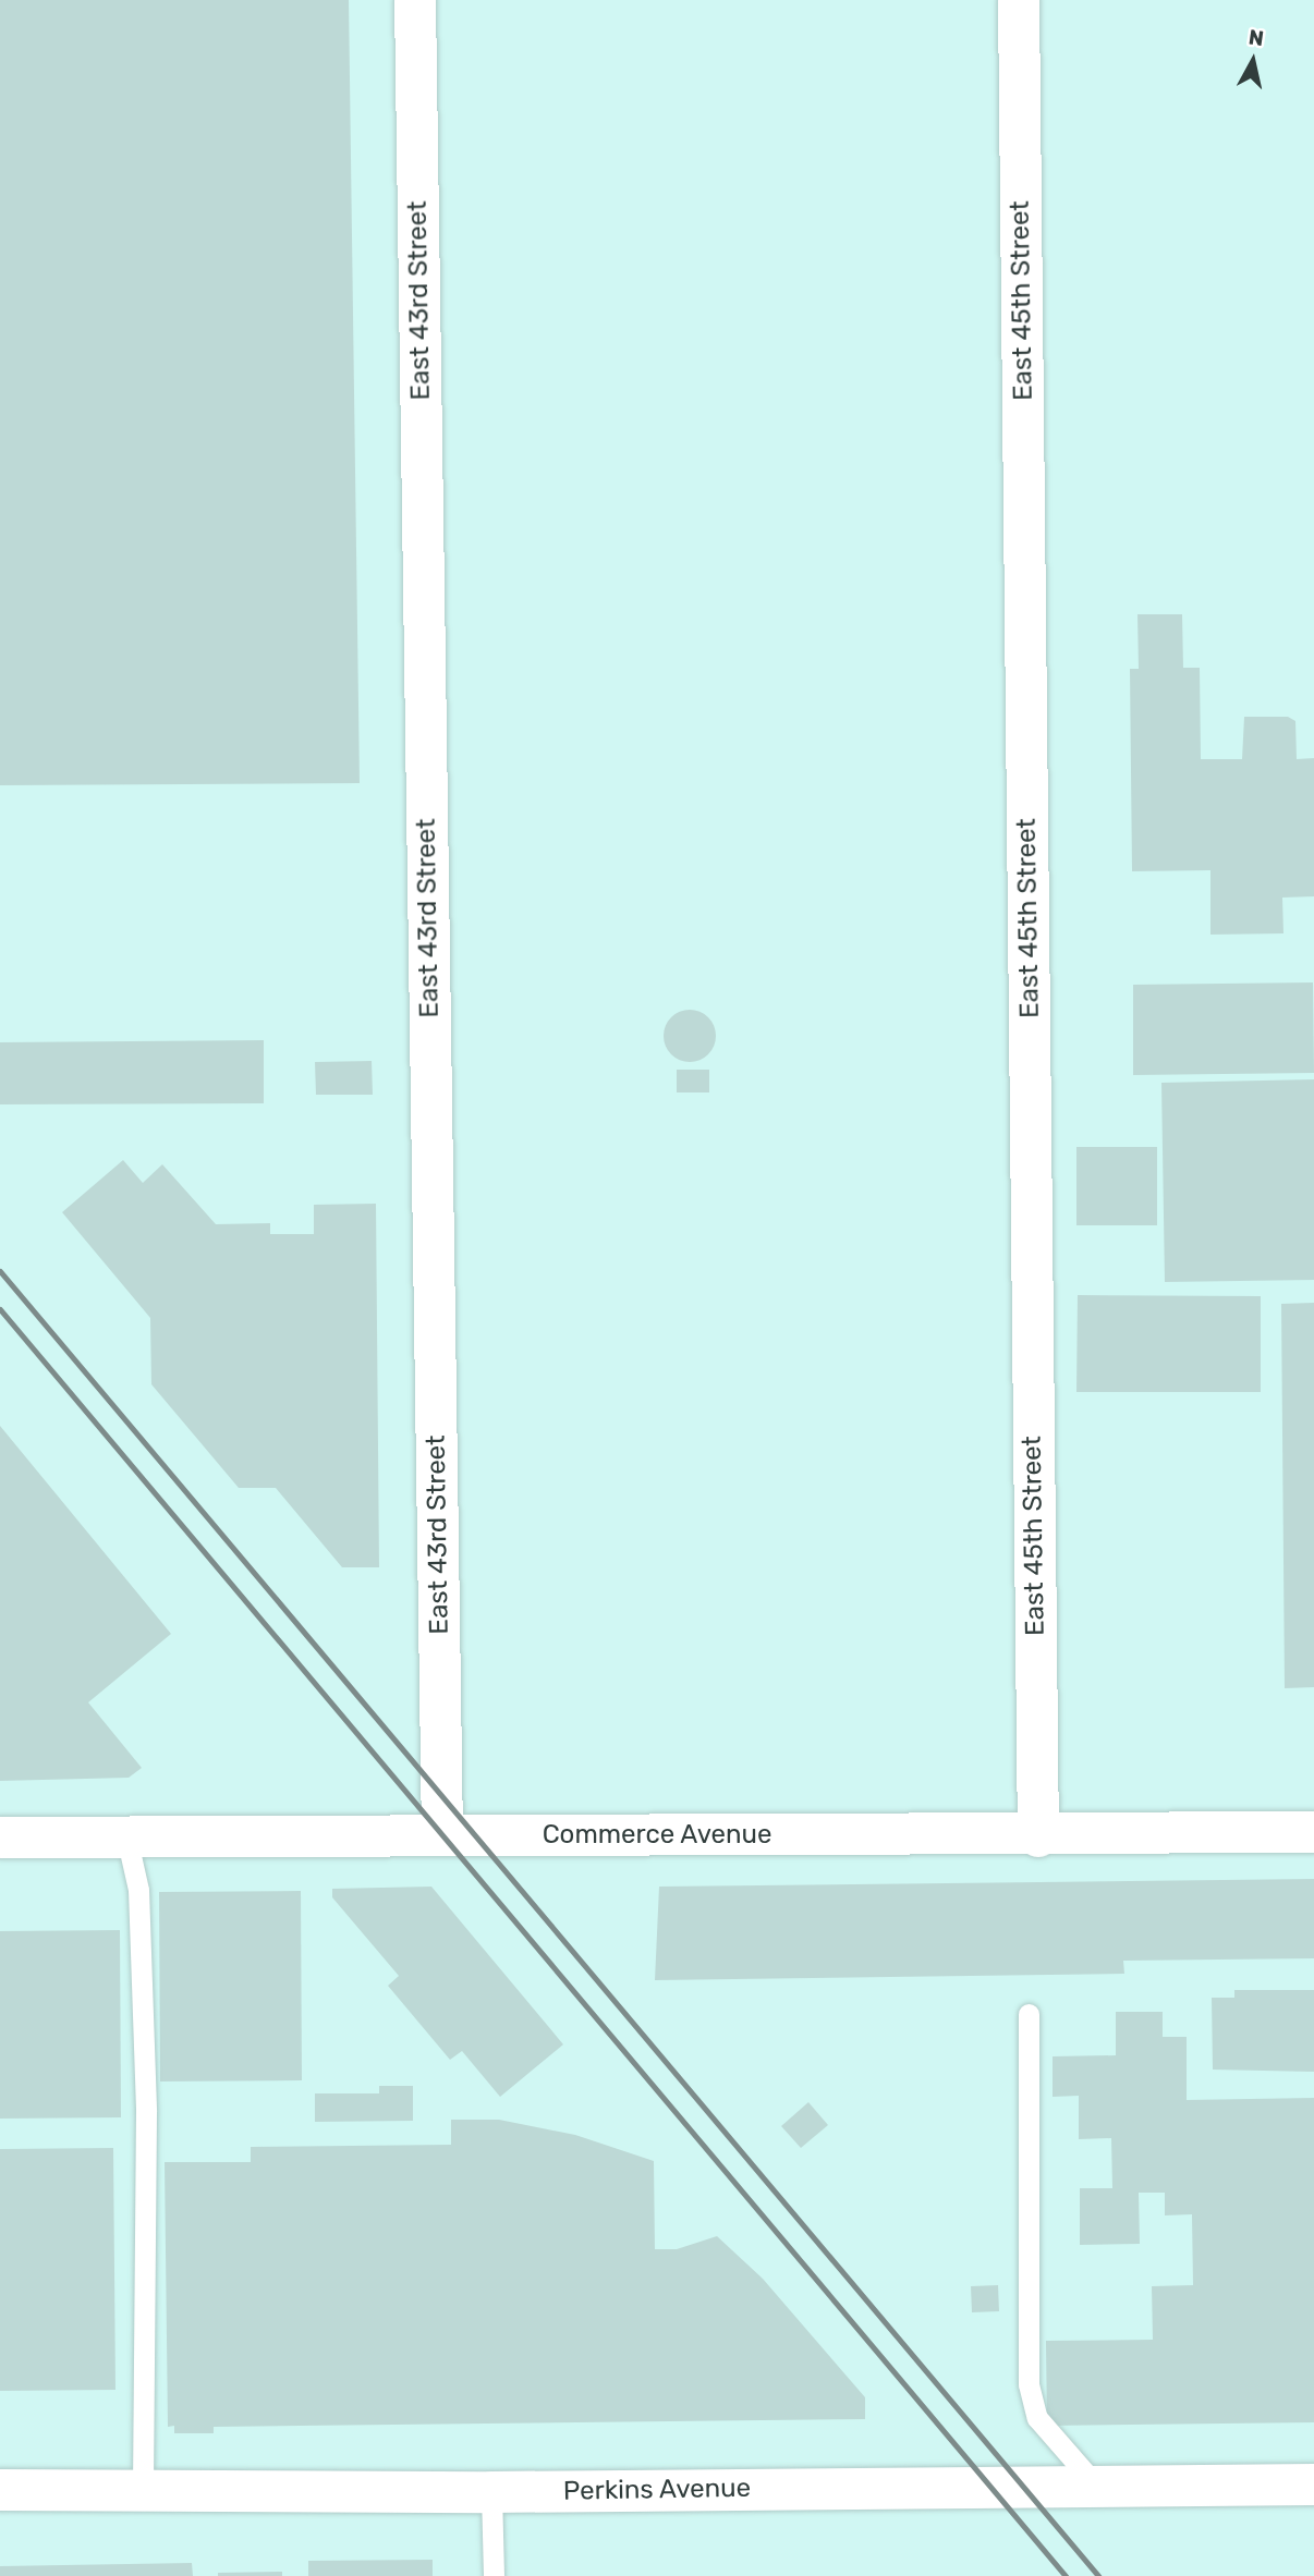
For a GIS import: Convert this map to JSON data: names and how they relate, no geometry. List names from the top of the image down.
{
  "streets": {
    "street": [
      "East 43rd Street",
      "East 45th Street",
      "Commerce Avenue",
      "Perkins Avenue"
    ]
  },
  "crossings": [
    ["East 43rd Street", "Commerce Avenue"],
    ["East 45th Street", "Commerce Avenue"]
  ],
  "north": "top"
}
